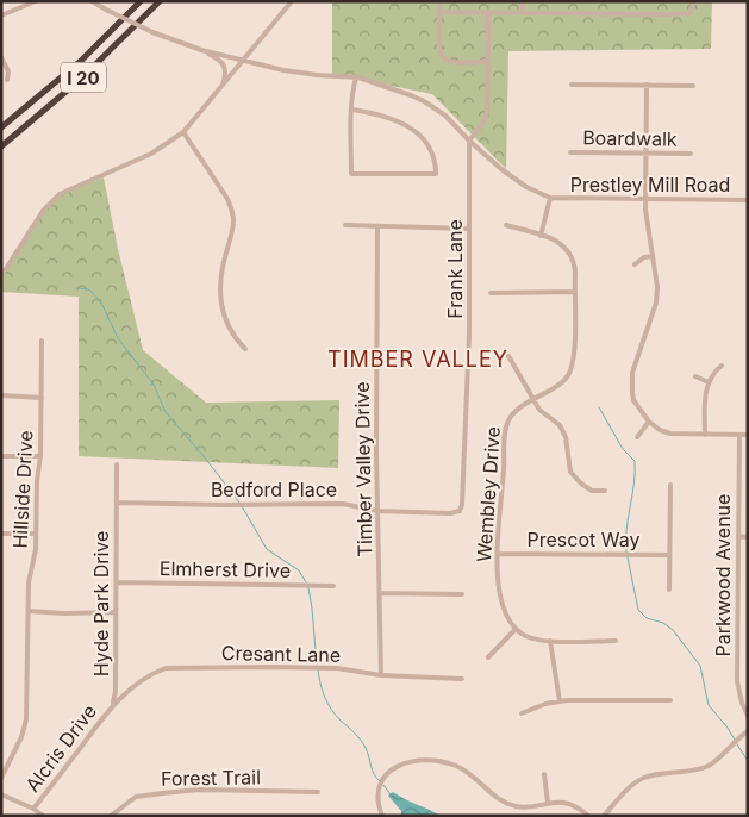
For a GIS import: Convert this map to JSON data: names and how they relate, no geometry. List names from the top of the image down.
{
  "streets": {
    "highway": ["I 20"],
    "street": [
      "Boardwalk",
      "Prestley Mill Road",
      "Frank Lane",
      "Timber Valley Drive",
      "Hillside Drive",
      "Bedford Place",
      "Wembley Drive",
      "Prescot Way",
      "Elmherst Drive",
      "Parkwood Avenue",
      "Hyde Park Drive",
      "Cresant Lane",
      "Alcris Drive",
      "Forest Trail"
    ]
  },
  "crossings": [
    ["Prestley Mill Road", "Frank Lane"],
    ["Frank Lane", "Bedford Place"],
    ["Timber Valley Drive", "Bedford Place"],
    ["Timber Valley Drive", "Cresant Lane"],
    ["Bedford Place", "Hyde Park Drive"],
    ["Wembley Drive", "Prescot Way"],
    ["Elmherst Drive", "Hyde Park Drive"],
    ["Hyde Park Drive", "Cresant Lane"],
    ["Hyde Park Drive", "Alcris Drive"],
    ["Cresant Lane", "Alcris Drive"]
  ],
  "districts": ["TIMBER VALLEY"]
}
